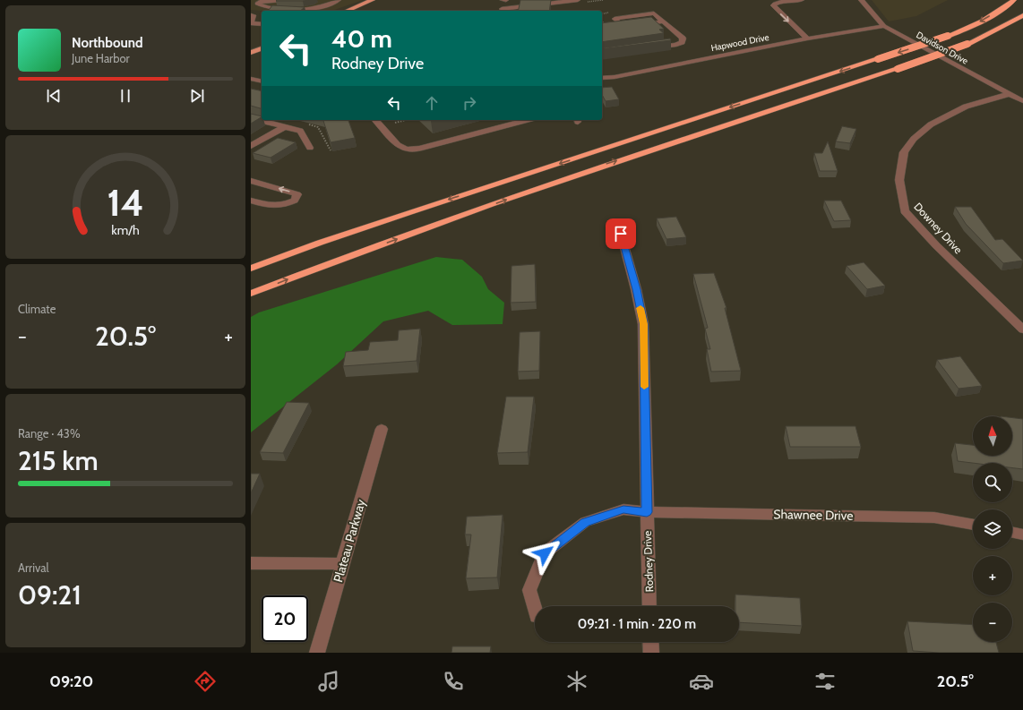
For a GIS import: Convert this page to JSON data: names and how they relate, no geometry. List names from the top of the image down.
{
  "streets": {
    "street": [
      "Hapwood Drive",
      "Davidson Drive",
      "Downey Drive",
      "Shawnee Drive",
      "Plateau Parkway",
      "Rodney Drive"
    ]
  },
  "crossings": [
    ["Hapwood Drive", "Davidson Drive"],
    ["Davidson Drive", "Downey Drive"],
    ["Shawnee Drive", "Rodney Drive"]
  ],
  "north": "top",
  "page": {
    "turn": ["40 m", "Rodney Drive"],
    "song": ["Northbound", "June Harbor"],
    "tile": [
      "Climate",
      ["Range · 43%", "215 km"],
      ["Arrival", "09:21"]
    ],
    "heat": ["−", "20.5°", "+"],
    "map_buttons": ["+", "−"],
    "limit": "20",
    "trip": "09:21 · 1 min · 220 m",
    "tabs": ["09:20", "20.5°"],
    "gauge": ["14", "km/h"]
  }
}
